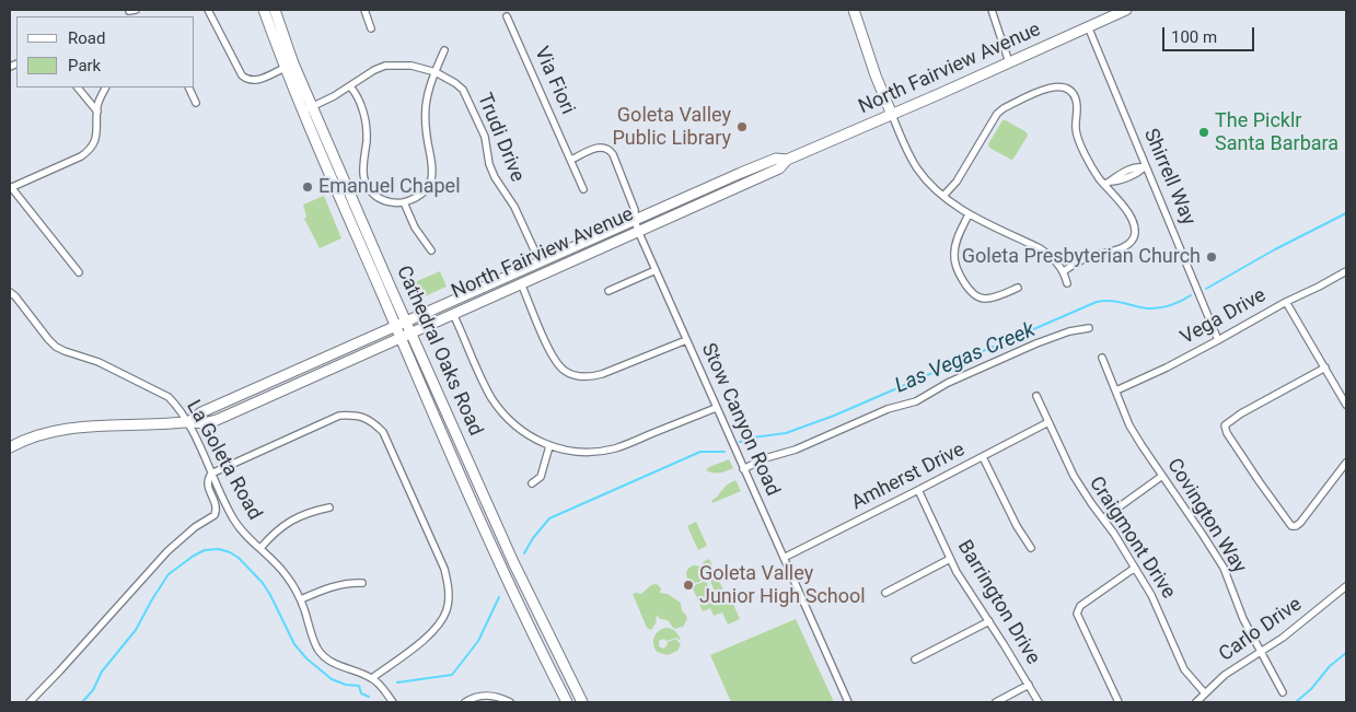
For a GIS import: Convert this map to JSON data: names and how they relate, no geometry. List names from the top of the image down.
{
  "streets": {
    "main road": ["North Fairview Avenue", "Cathedral Oaks Road"],
    "street": [
      "Via Fiori",
      "Trudi Drive",
      "Shirrell Way",
      "Vega Drive",
      "Stow Canyon Road",
      "La Goleta Road",
      "Amherst Drive",
      "Covington Way",
      "Craigmont Drive",
      "Barrington Drive",
      "Carlo Drive"
    ]
  },
  "crossings": [
    ["North Fairview Avenue", "Trudi Drive"],
    ["North Fairview Avenue", "Shirrell Way"],
    ["North Fairview Avenue", "Cathedral Oaks Road"],
    ["North Fairview Avenue", "Stow Canyon Road"],
    ["North Fairview Avenue", "La Goleta Road"],
    ["Via Fiori", "Stow Canyon Road"],
    ["Trudi Drive", "Cathedral Oaks Road"],
    ["Shirrell Way", "Vega Drive"],
    ["Vega Drive", "Covington Way"],
    ["Stow Canyon Road", "Amherst Drive"],
    ["Amherst Drive", "Craigmont Drive"],
    ["Amherst Drive", "Barrington Drive"],
    ["Covington Way", "Carlo Drive"],
    ["Craigmont Drive", "Carlo Drive"]
  ],
  "water": ["Las Vegas Creek"],
  "places": [
    "Goleta Valley Public Library",
    "The Picklr Santa Barbara",
    "Emanuel Chapel",
    "Goleta Presbyterian Church",
    "Goleta Valley Junior High School"
  ],
  "legend": ["Road", "Park"],
  "scale_bar": "100 m"
}
